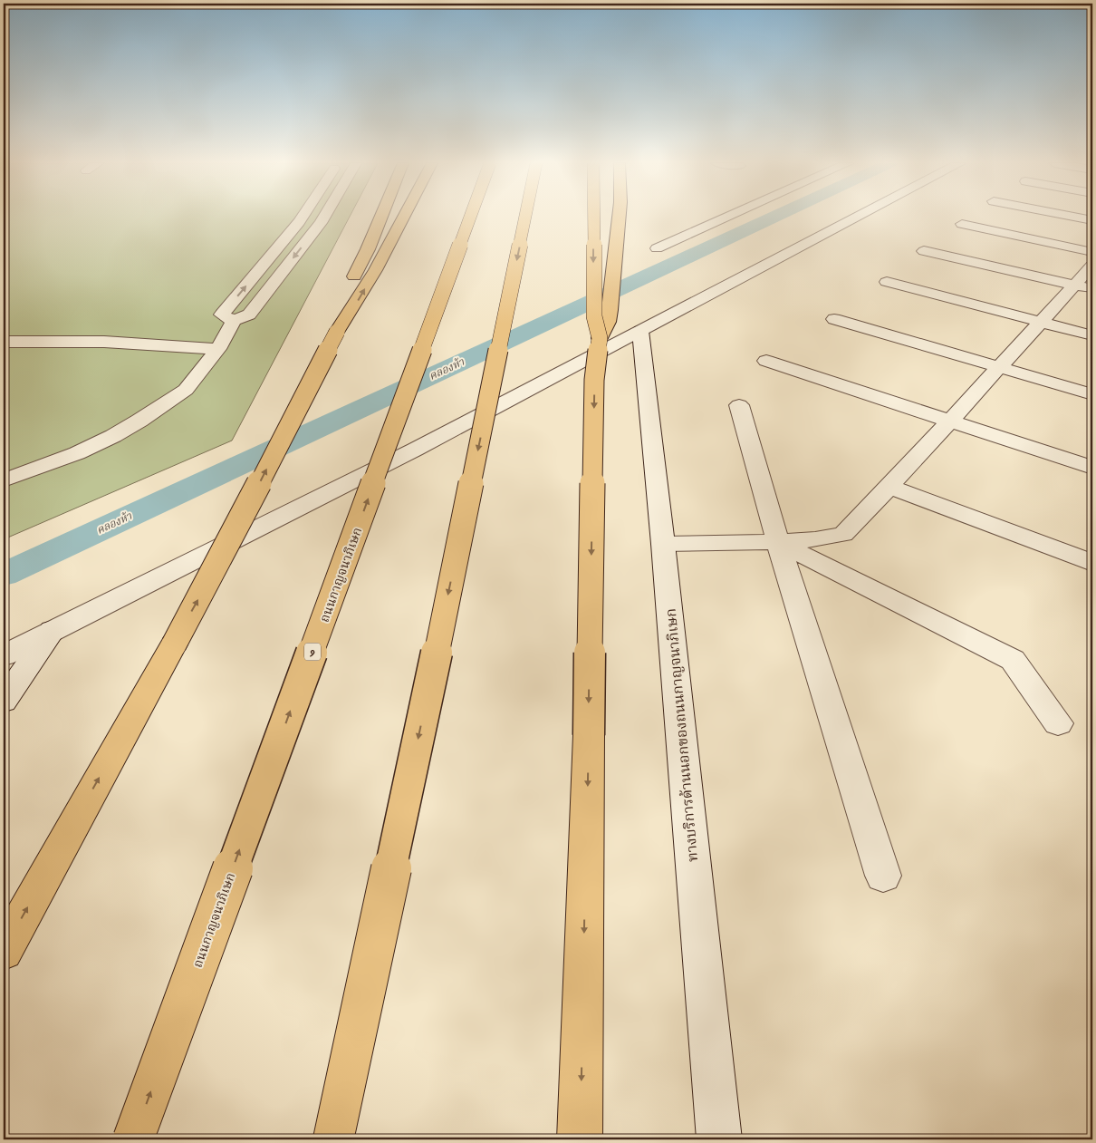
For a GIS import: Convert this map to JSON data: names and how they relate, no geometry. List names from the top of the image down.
{
  "streets": {
    "highway": ["ถนนกาญจนาภิเษก", "9"],
    "street": ["ทางบริการด้านนอกของถนนกาญจนาภิเษก"]
  },
  "water": ["คลองห้า"]
}
